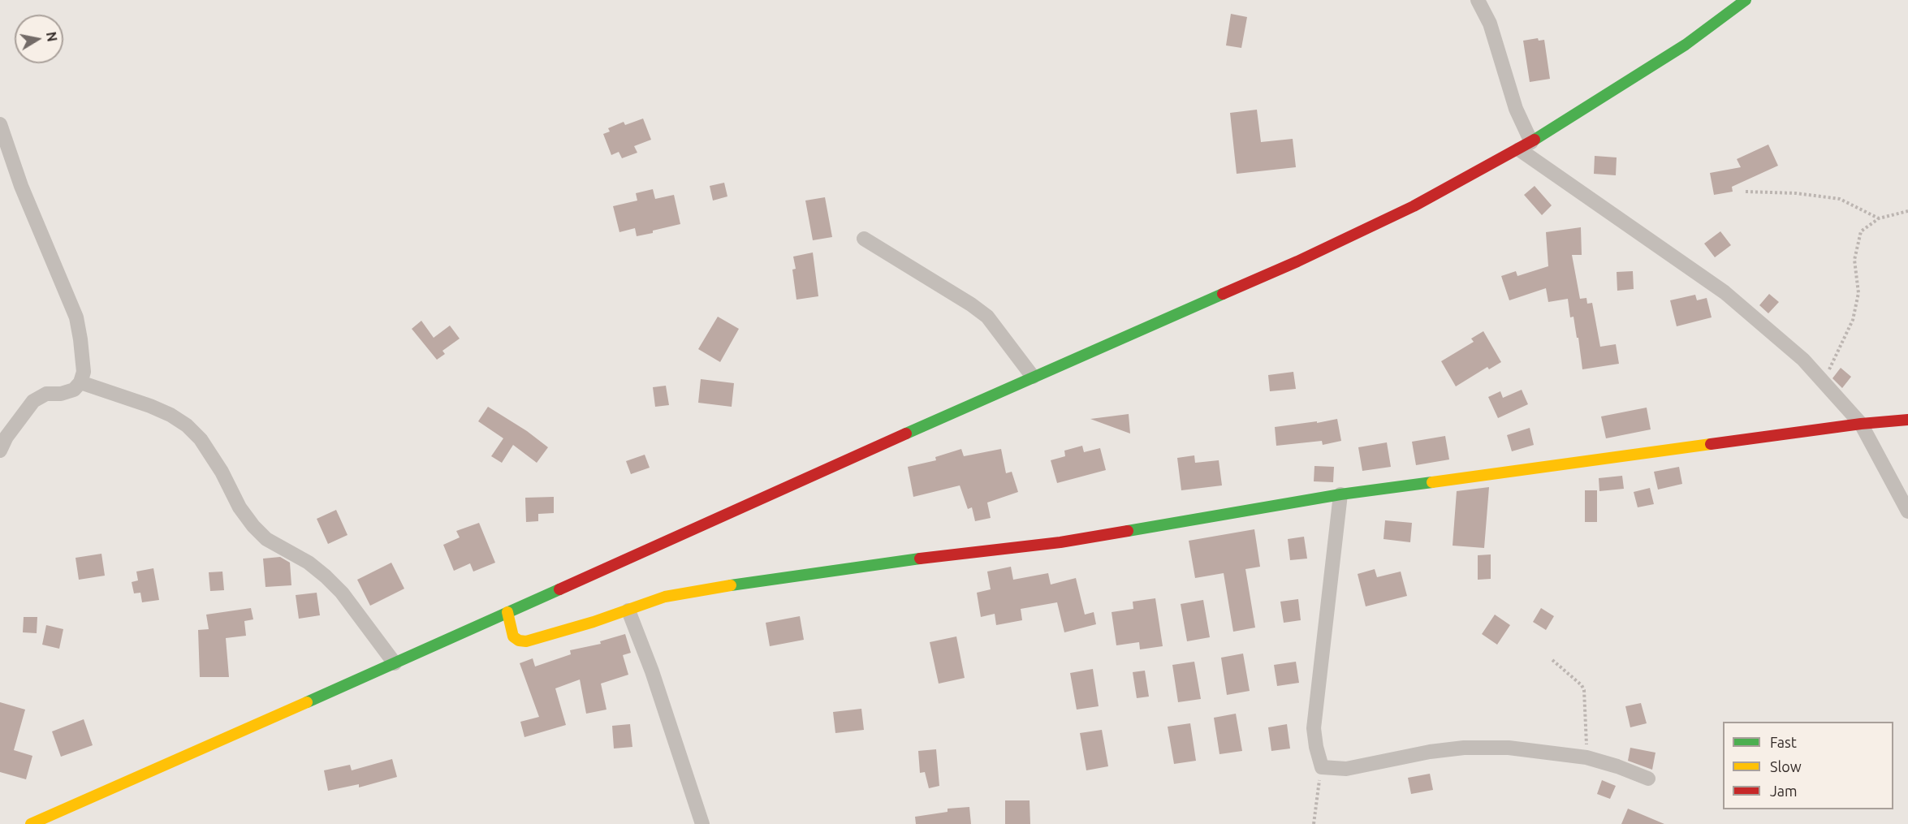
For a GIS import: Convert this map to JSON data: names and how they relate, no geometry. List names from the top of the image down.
{
  "legend": ["Fast", "Slow", "Jam"],
  "north": "right"
}
